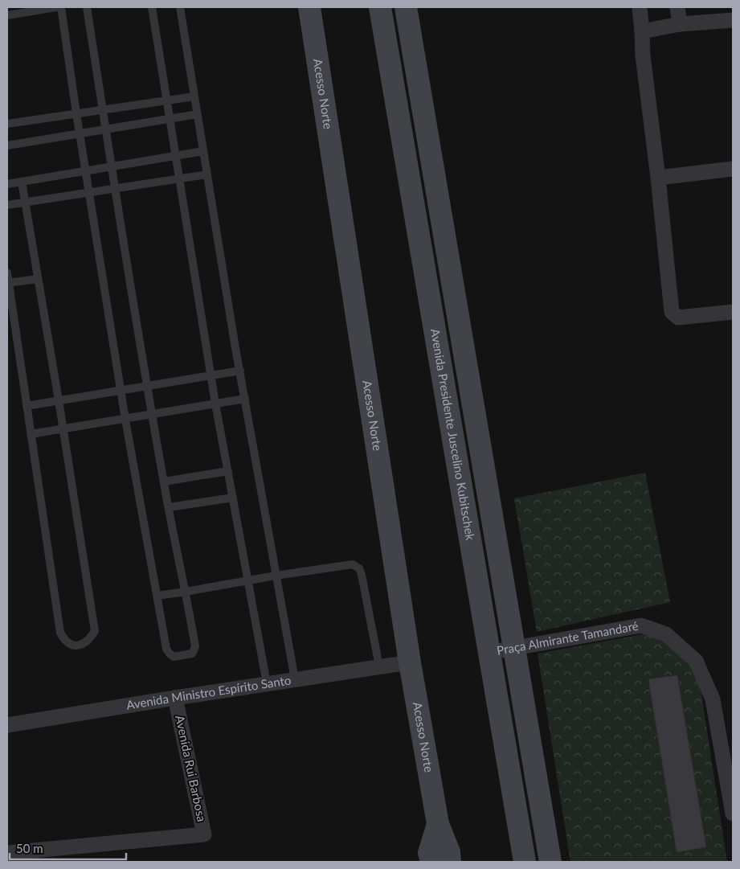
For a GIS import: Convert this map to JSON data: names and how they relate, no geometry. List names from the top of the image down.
{
  "streets": {
    "main road": ["Acesso Norte", "Avenida Presidente Juscelino Kubitschek"],
    "street": ["Praça Almirante Tamandaré", "Avenida Ministro Espírito Santo", "Avenida Rui Barbosa"]
  },
  "crossings": [
    ["Acesso Norte", "Avenida Ministro Espírito Santo"],
    ["Avenida Presidente Juscelino Kubitschek", "Praça Almirante Tamandaré"],
    ["Avenida Ministro Espírito Santo", "Avenida Rui Barbosa"]
  ],
  "scale_bar": "50 m"
}
